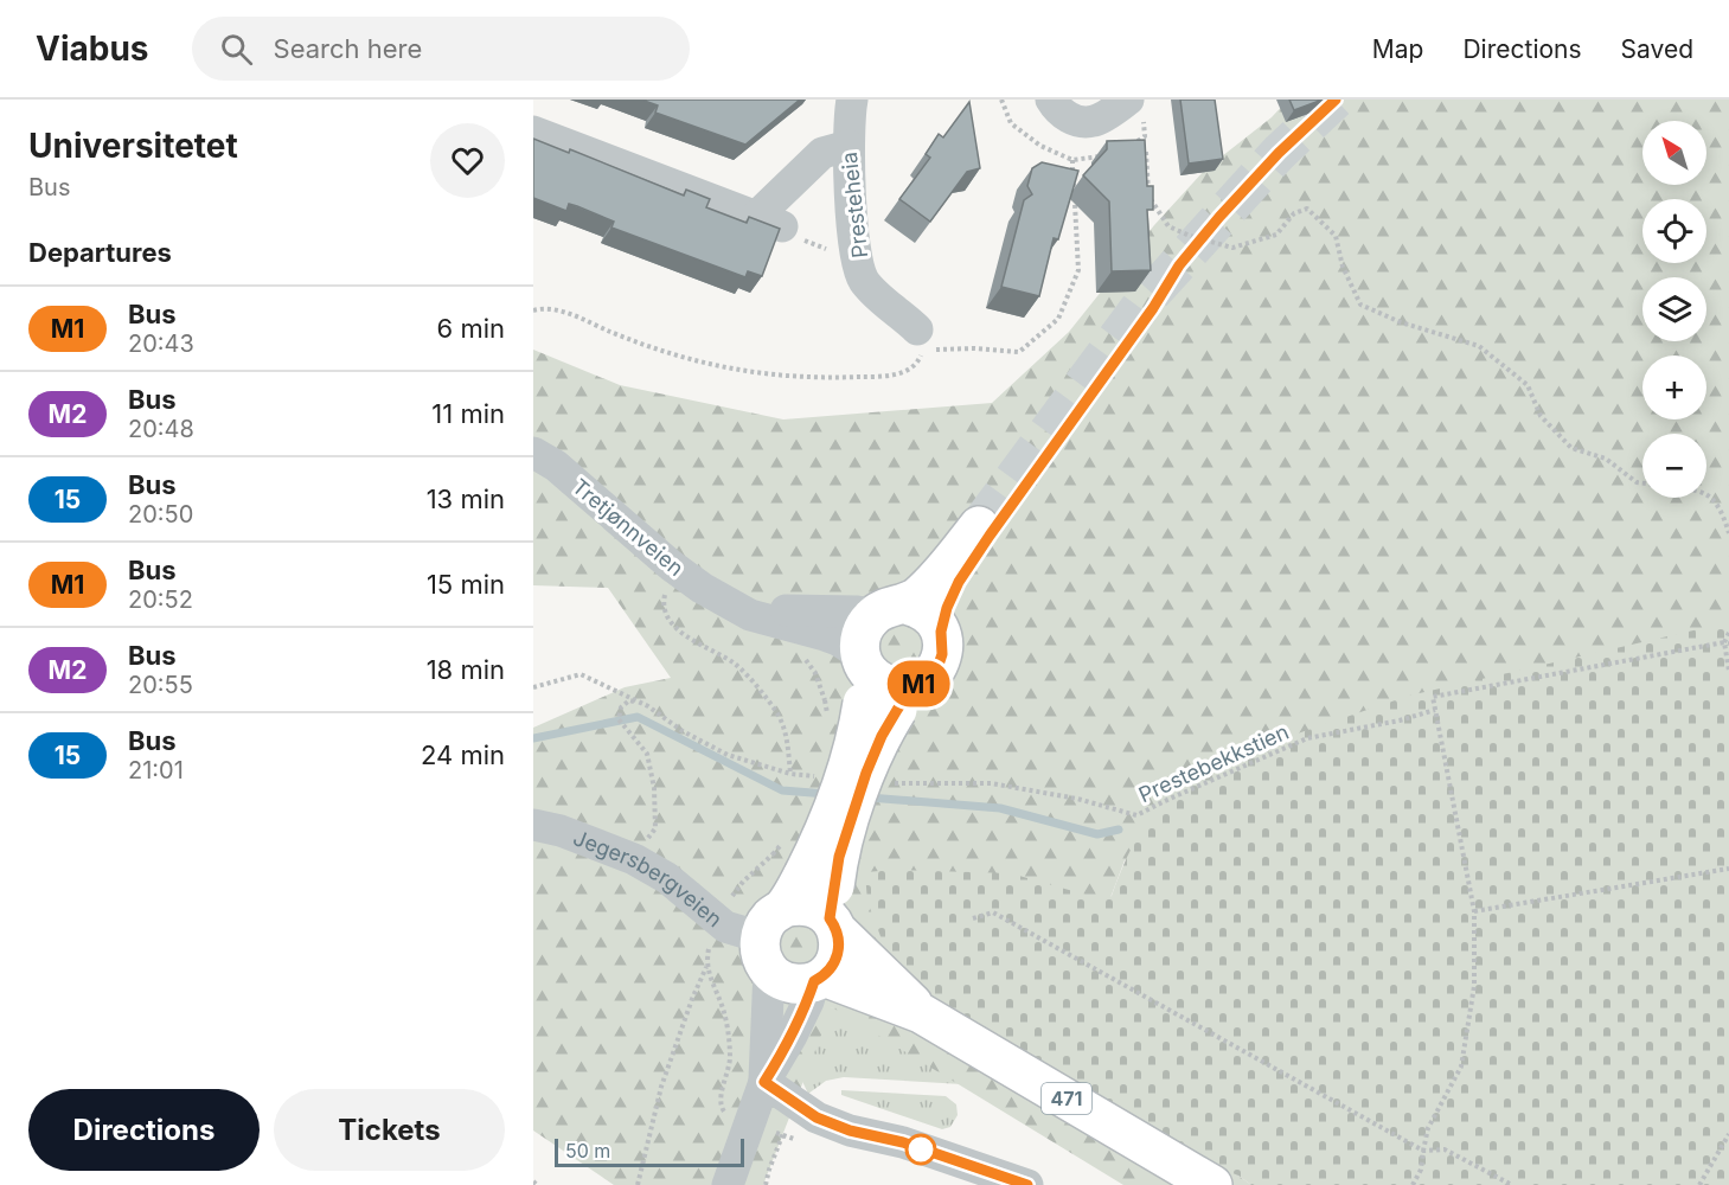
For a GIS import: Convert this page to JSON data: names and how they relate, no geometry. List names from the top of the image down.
{
  "streets": {
    "main road": ["471"],
    "street": ["Presteheia", "Tretjønnveien", "Jegersbergveien"],
    "path": ["Prestebekkstien"]
  },
  "crossings": [
    ["Jegersbergveien", "471"]
  ],
  "lines": ["bus line M1"],
  "scale_bar": "50 m",
  "north": "top left",
  "page": {
    "header": "Viabus",
    "search": "Search here",
    "nav": ["Map", "Directions", "Saved"],
    "heading": [
      ["Universitetet", "Bus"],
      "Departures"
    ],
    "on_map": "M1",
    "map_buttons": ["+", "−"],
    "list": [
      {
        "mark": "M1",
        "name": "Bus",
        "note": "20:43",
        "value": "6 min"
      },
      {
        "mark": "M2",
        "name": "Bus",
        "note": "20:48",
        "value": "11 min"
      },
      {
        "mark": "15",
        "name": "Bus",
        "note": "20:50",
        "value": "13 min"
      },
      {
        "mark": "M1",
        "name": "Bus",
        "note": "20:52",
        "value": "15 min"
      },
      {
        "mark": "M2",
        "name": "Bus",
        "note": "20:55",
        "value": "18 min"
      },
      {
        "mark": "15",
        "name": "Bus",
        "note": "21:01",
        "value": "24 min"
      }
    ],
    "buttons": ["Directions", "Tickets"],
    "scale": "50 m"
  }
}
